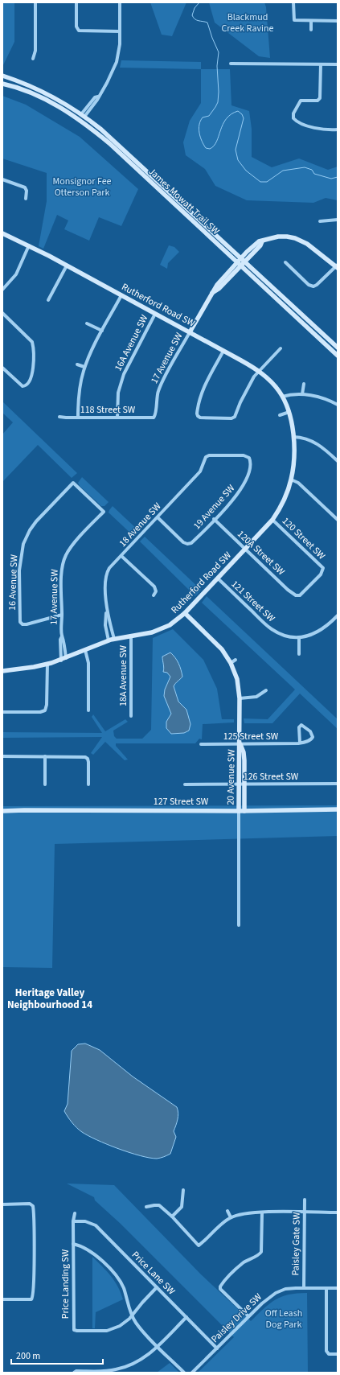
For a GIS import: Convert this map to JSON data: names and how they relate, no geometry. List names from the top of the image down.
{
  "streets": {
    "street": [
      "James Mowatt Trail SW",
      "Rutherford Road SW",
      "16A Avenue SW",
      "17 Avenue SW",
      "118 Street SW",
      "19 Avenue SW",
      "18 Avenue SW",
      "120 Street SW",
      "120A Street SW",
      "16 Avenue SW",
      "121 Street SW",
      "18A Avenue SW",
      "125 Street SW",
      "126 Street SW",
      "20 Avenue SW",
      "127 Street SW",
      "Paisley Gate SW",
      "Price Lane SW",
      "Price Landing SW",
      "Paisley Drive SW"
    ]
  },
  "crossings": [
    ["James Mowatt Trail SW", "17 Avenue SW"],
    ["Rutherford Road SW", "16A Avenue SW"],
    ["Rutherford Road SW", "17 Avenue SW"],
    ["Rutherford Road SW", "18 Avenue SW"],
    ["Rutherford Road SW", "120 Street SW"],
    ["Rutherford Road SW", "120A Street SW"],
    ["Rutherford Road SW", "121 Street SW"],
    ["Rutherford Road SW", "18A Avenue SW"],
    ["Rutherford Road SW", "20 Avenue SW"],
    ["16A Avenue SW", "118 Street SW"],
    ["17 Avenue SW", "118 Street SW"],
    ["17 Avenue SW", "16 Avenue SW"],
    ["19 Avenue SW", "18 Avenue SW"],
    ["19 Avenue SW", "120A Street SW"],
    ["120 Street SW", "120A Street SW"],
    ["125 Street SW", "20 Avenue SW"],
    ["126 Street SW", "20 Avenue SW"],
    ["20 Avenue SW", "127 Street SW"],
    ["Paisley Gate SW", "Paisley Drive SW"],
    ["Price Lane SW", "Price Landing SW"],
    ["Price Lane SW", "Paisley Drive SW"]
  ],
  "districts": ["Heritage Valley Neighbourhood 14"],
  "parks": ["Blackmud Creek Ravine", "Monsignor Fee Otterson Park", "Off Leash Dog Park"],
  "scale_bar": "200 m"
}
